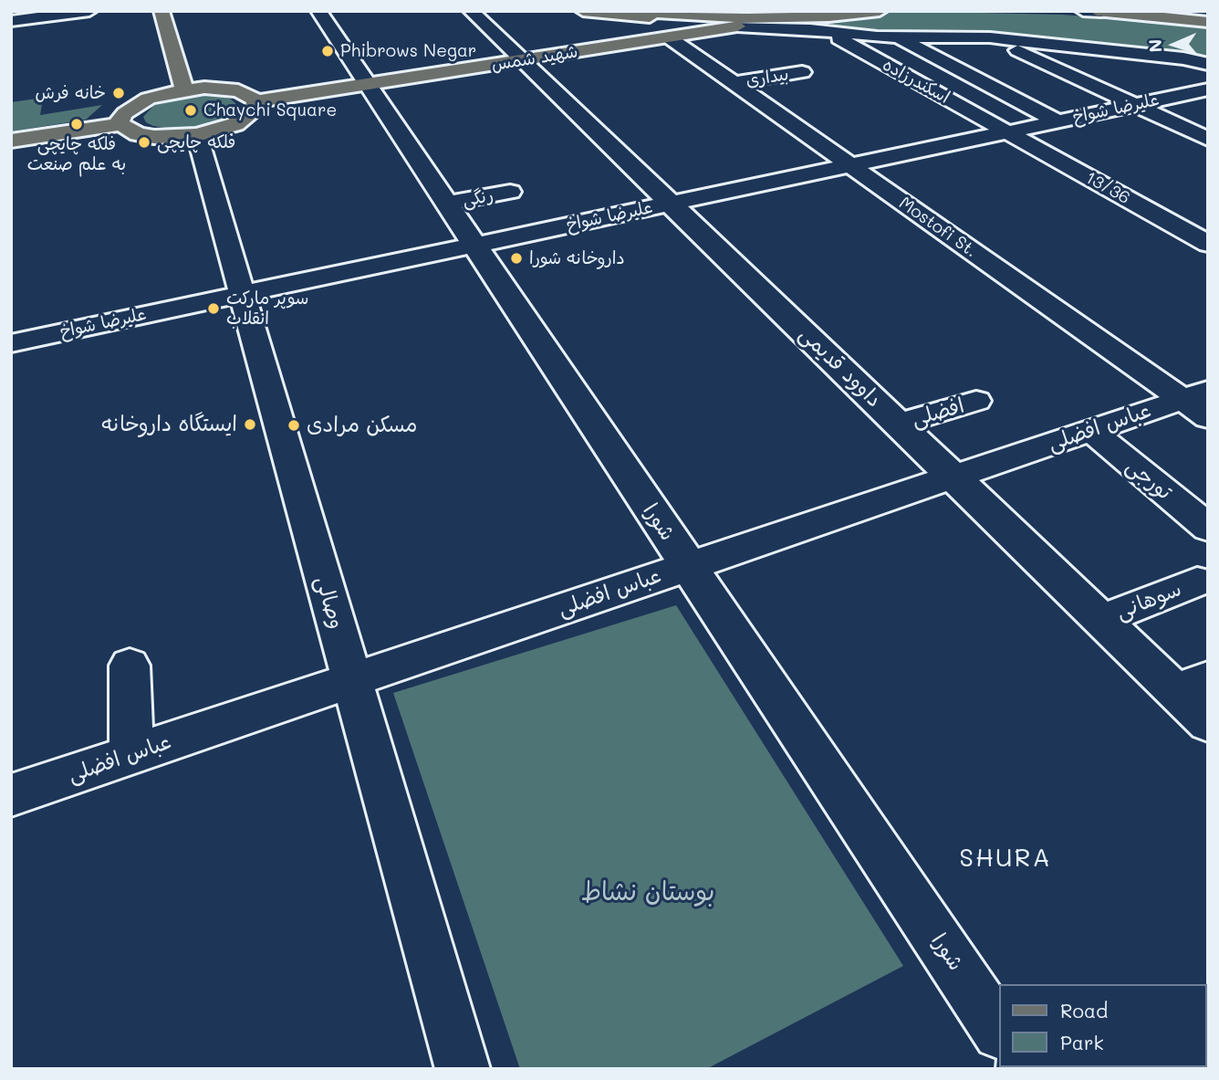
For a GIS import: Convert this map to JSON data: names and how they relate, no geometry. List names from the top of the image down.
{
  "streets": {
    "main road": ["شهید شمس"],
    "street": [
      "اسکندرزاده",
      "علیرضا شواخ",
      "13/36",
      "رنگی",
      "Mostofi St.",
      "داوود قدیمی",
      "افضلی",
      "عباس افضلی",
      "تورجی",
      "شورا",
      "سوهانی",
      "وصالی"
    ]
  },
  "crossings": [
    ["شهید شمس", "Mostofi St."],
    ["شهید شمس", "داوود قدیمی"],
    ["شهید شمس", "شورا"],
    ["اسکندرزاده", "علیرضا شواخ"],
    ["اسکندرزاده", "13/36"],
    ["علیرضا شواخ", "13/36"],
    ["علیرضا شواخ", "Mostofi St."],
    ["علیرضا شواخ", "داوود قدیمی"],
    ["علیرضا شواخ", "شورا"],
    ["علیرضا شواخ", "وصالی"],
    ["رنگی", "شورا"],
    ["Mostofi St.", "عباس افضلی"],
    ["داوود قدیمی", "افضلی"],
    ["داوود قدیمی", "عباس افضلی"],
    ["داوود قدیمی", "سوهانی"],
    ["عباس افضلی", "تورجی"],
    ["عباس افضلی", "شورا"],
    ["عباس افضلی", "وصالی"]
  ],
  "districts": ["SHURA"],
  "parks": ["بوستان نشاط"],
  "places": [
    "Phibrows Negar",
    "خانه فرش",
    "Chaychi Square",
    "فلکه چایچی به علم صنعت",
    "فلکه چایچی",
    "داروخانه شورا",
    "سوپر مارکت انقلاب",
    "ایستگاه داروخانه",
    "مسکن مرادی"
  ],
  "legend": ["Road", "Park"],
  "north": "left"
}
